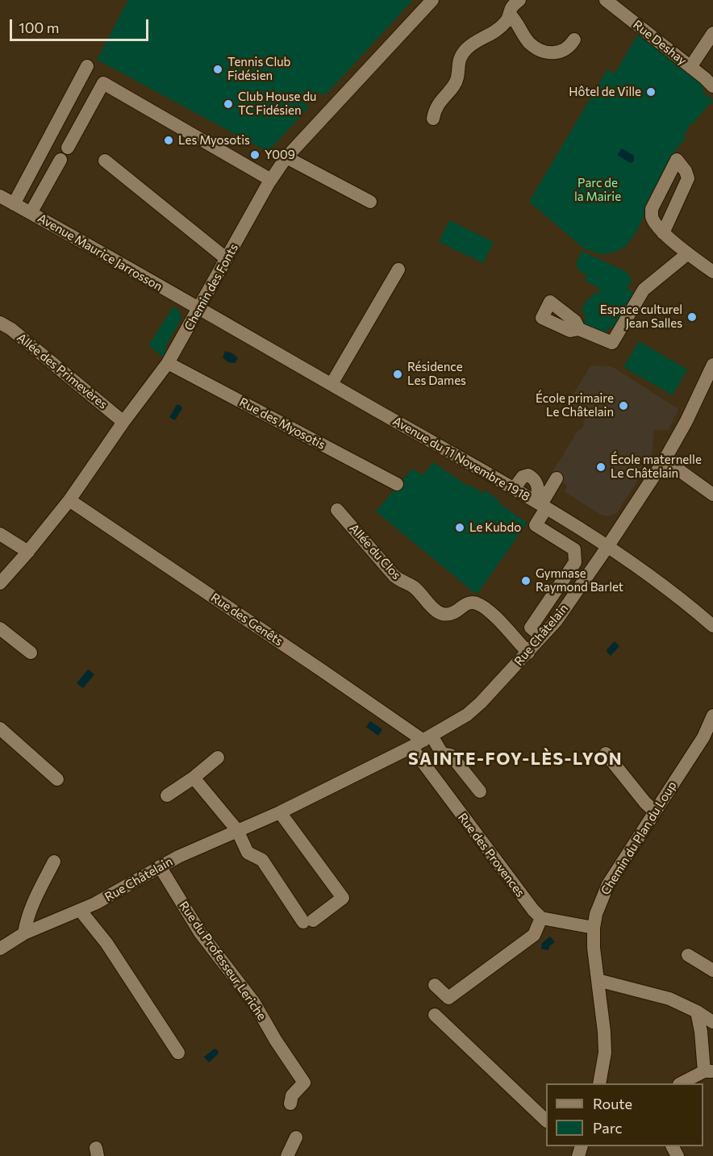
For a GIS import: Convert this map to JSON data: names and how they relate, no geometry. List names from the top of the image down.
{
  "streets": {
    "street": [
      "Rue Deshay",
      "Avenue Maurice Jarrosson",
      "Chemin des Fonts",
      "Allée des Primevères",
      "Rue des Myosotis",
      "Avenue du 11 Novembre 1918",
      "Allée du Clos",
      "Rue des Genêts",
      "Rue Châtelain",
      "Chemin du Plan du Loup",
      "Rue des Provences",
      "Rue du Professeur Leriche"
    ]
  },
  "crossings": [
    ["Avenue Maurice Jarrosson", "Chemin des Fonts"],
    ["Avenue Maurice Jarrosson", "Avenue du 11 Novembre 1918"],
    ["Chemin des Fonts", "Allée des Primevères"],
    ["Chemin des Fonts", "Rue des Myosotis"],
    ["Chemin des Fonts", "Avenue du 11 Novembre 1918"],
    ["Chemin des Fonts", "Rue des Genêts"],
    ["Avenue du 11 Novembre 1918", "Rue Châtelain"],
    ["Allée du Clos", "Rue Châtelain"],
    ["Rue des Genêts", "Rue Châtelain"],
    ["Rue Châtelain", "Rue des Provences"],
    ["Rue Châtelain", "Rue du Professeur Leriche"]
  ],
  "districts": ["SAINTE-FOY-LÈS-LYON"],
  "parks": ["Parc de la Mairie"],
  "places": [
    "Tennis Club Fidésien",
    "Hôtel de Ville",
    "Club House du TC Fidésien",
    "Les Myosotis",
    "Y009",
    "Espace culturel Jean Salles",
    "Résidence Les Dames",
    "École primaire Le Châtelain",
    "École maternelle Le Châtelain",
    "Le Kubdo",
    "Gymnase Raymond Barlet"
  ],
  "legend": ["Route", "Parc"],
  "scale_bar": "100 m"
}
